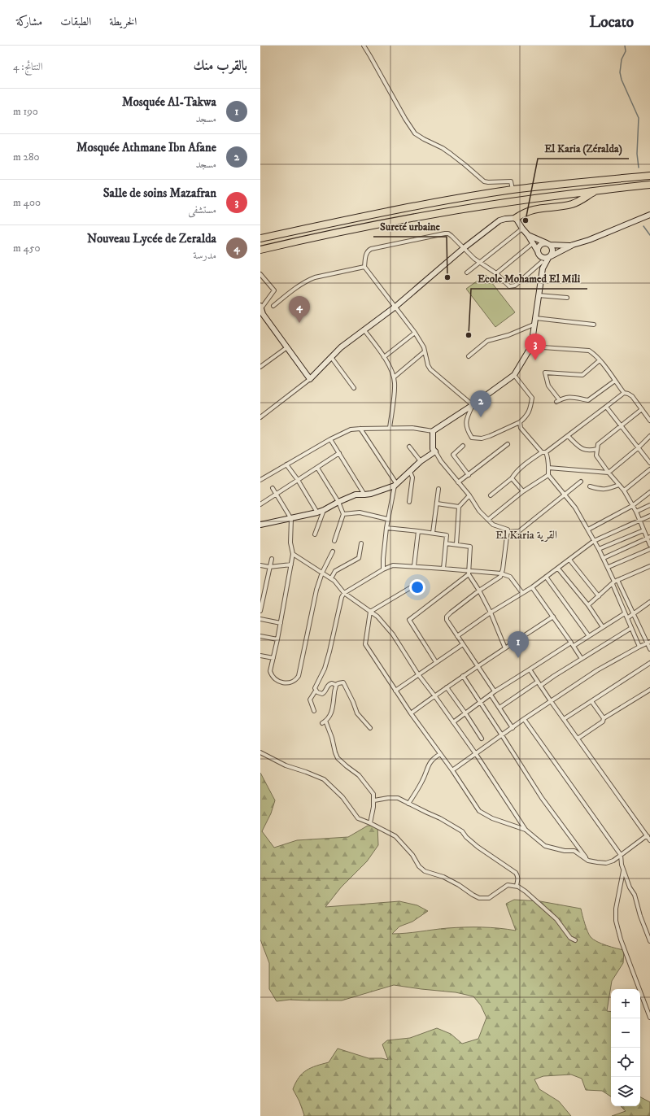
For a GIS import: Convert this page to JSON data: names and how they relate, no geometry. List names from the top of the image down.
{
  "districts": ["El Karia القرية"],
  "places": ["El Karia (Zéralda)", "Sureté urbaine", "Ecole Mohamed El Mili"],
  "page": {
    "header": "Locato",
    "nav": ["الخريطة", "الطبقات", "مشاركة"],
    "heading": ["بالقرب منك", "النتائج: 4"],
    "list": [
      {
        "mark": "1",
        "name": "Mosquée Al-Takwa",
        "note": "مسجد",
        "value": "190 m"
      },
      {
        "mark": "2",
        "name": "Mosquée Athmane Ibn Afane",
        "note": "مسجد",
        "value": "280 m"
      },
      {
        "mark": "3",
        "name": "Salle de soins Mazafran",
        "note": "مستشفى",
        "value": "400 m"
      },
      {
        "mark": "4",
        "name": "Nouveau Lycée de Zeralda",
        "note": "مدرسة",
        "value": "450 m"
      }
    ],
    "pins": [
      "4",
      "3",
      "2",
      "1"
    ],
    "map_buttons": ["+", "−"]
  }
}
